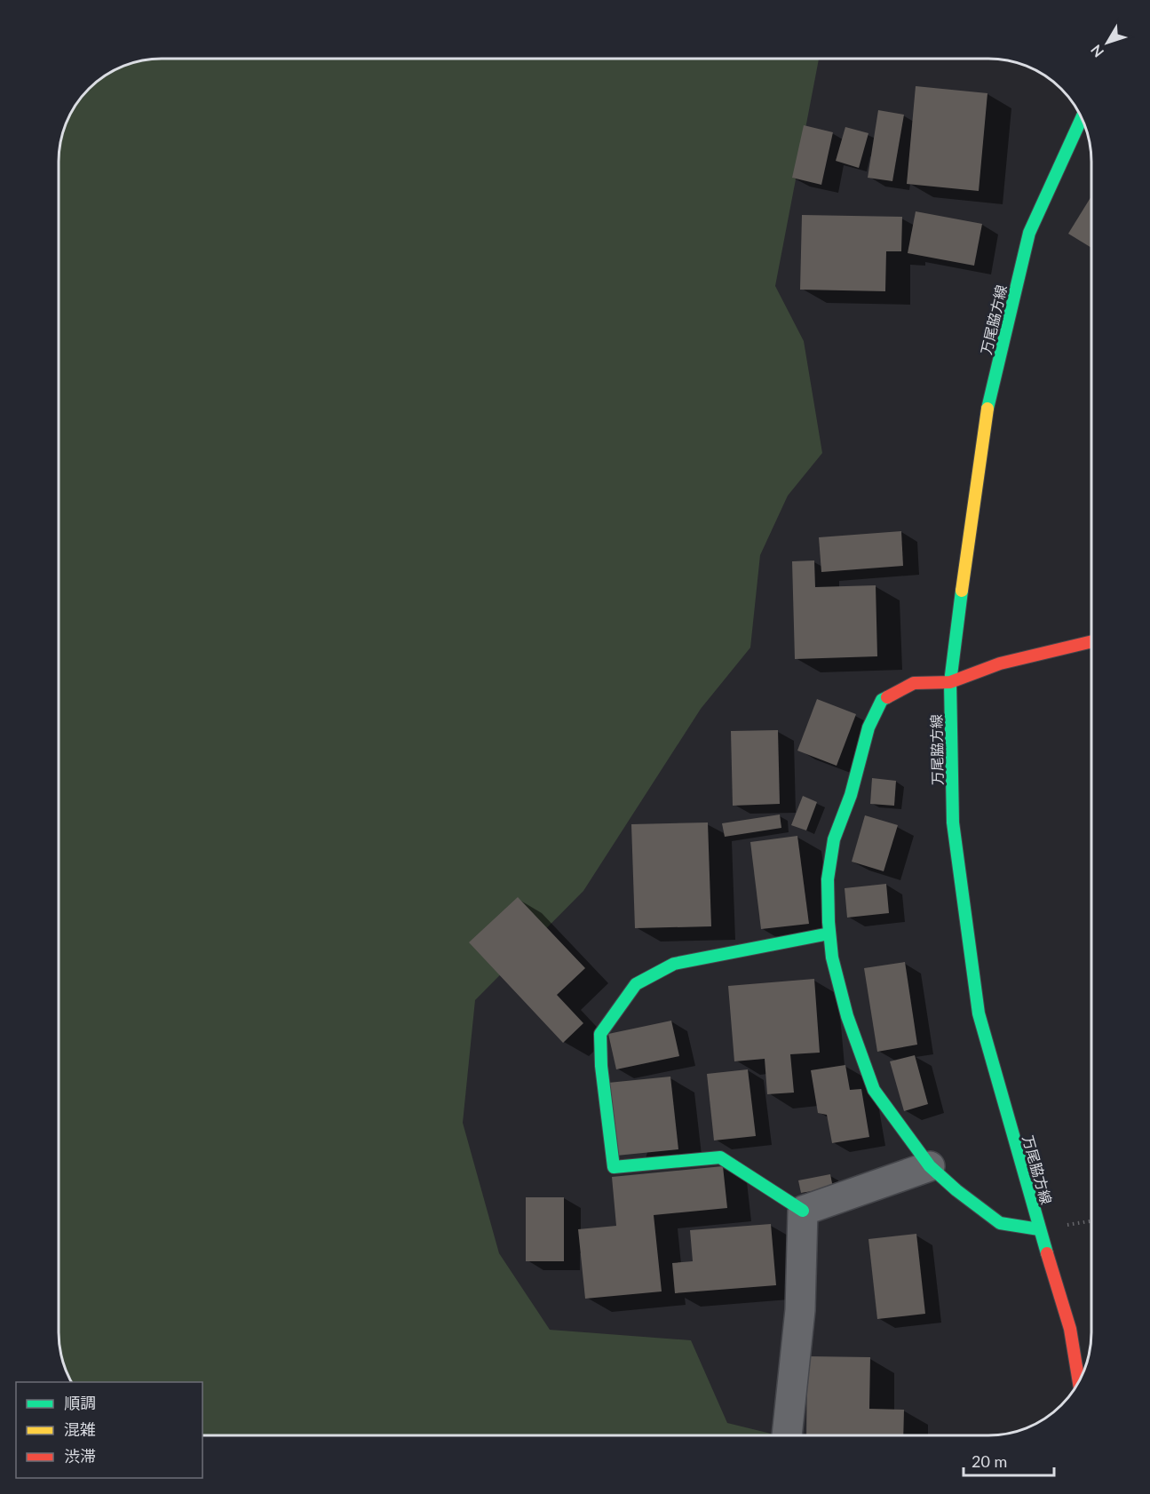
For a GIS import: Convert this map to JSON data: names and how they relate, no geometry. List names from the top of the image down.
{
  "streets": {
    "street": ["万尾脇方線"]
  },
  "legend": ["順調", "混雑", "渋滞"],
  "scale_bar": "20 m",
  "north": "bottom left"
}
